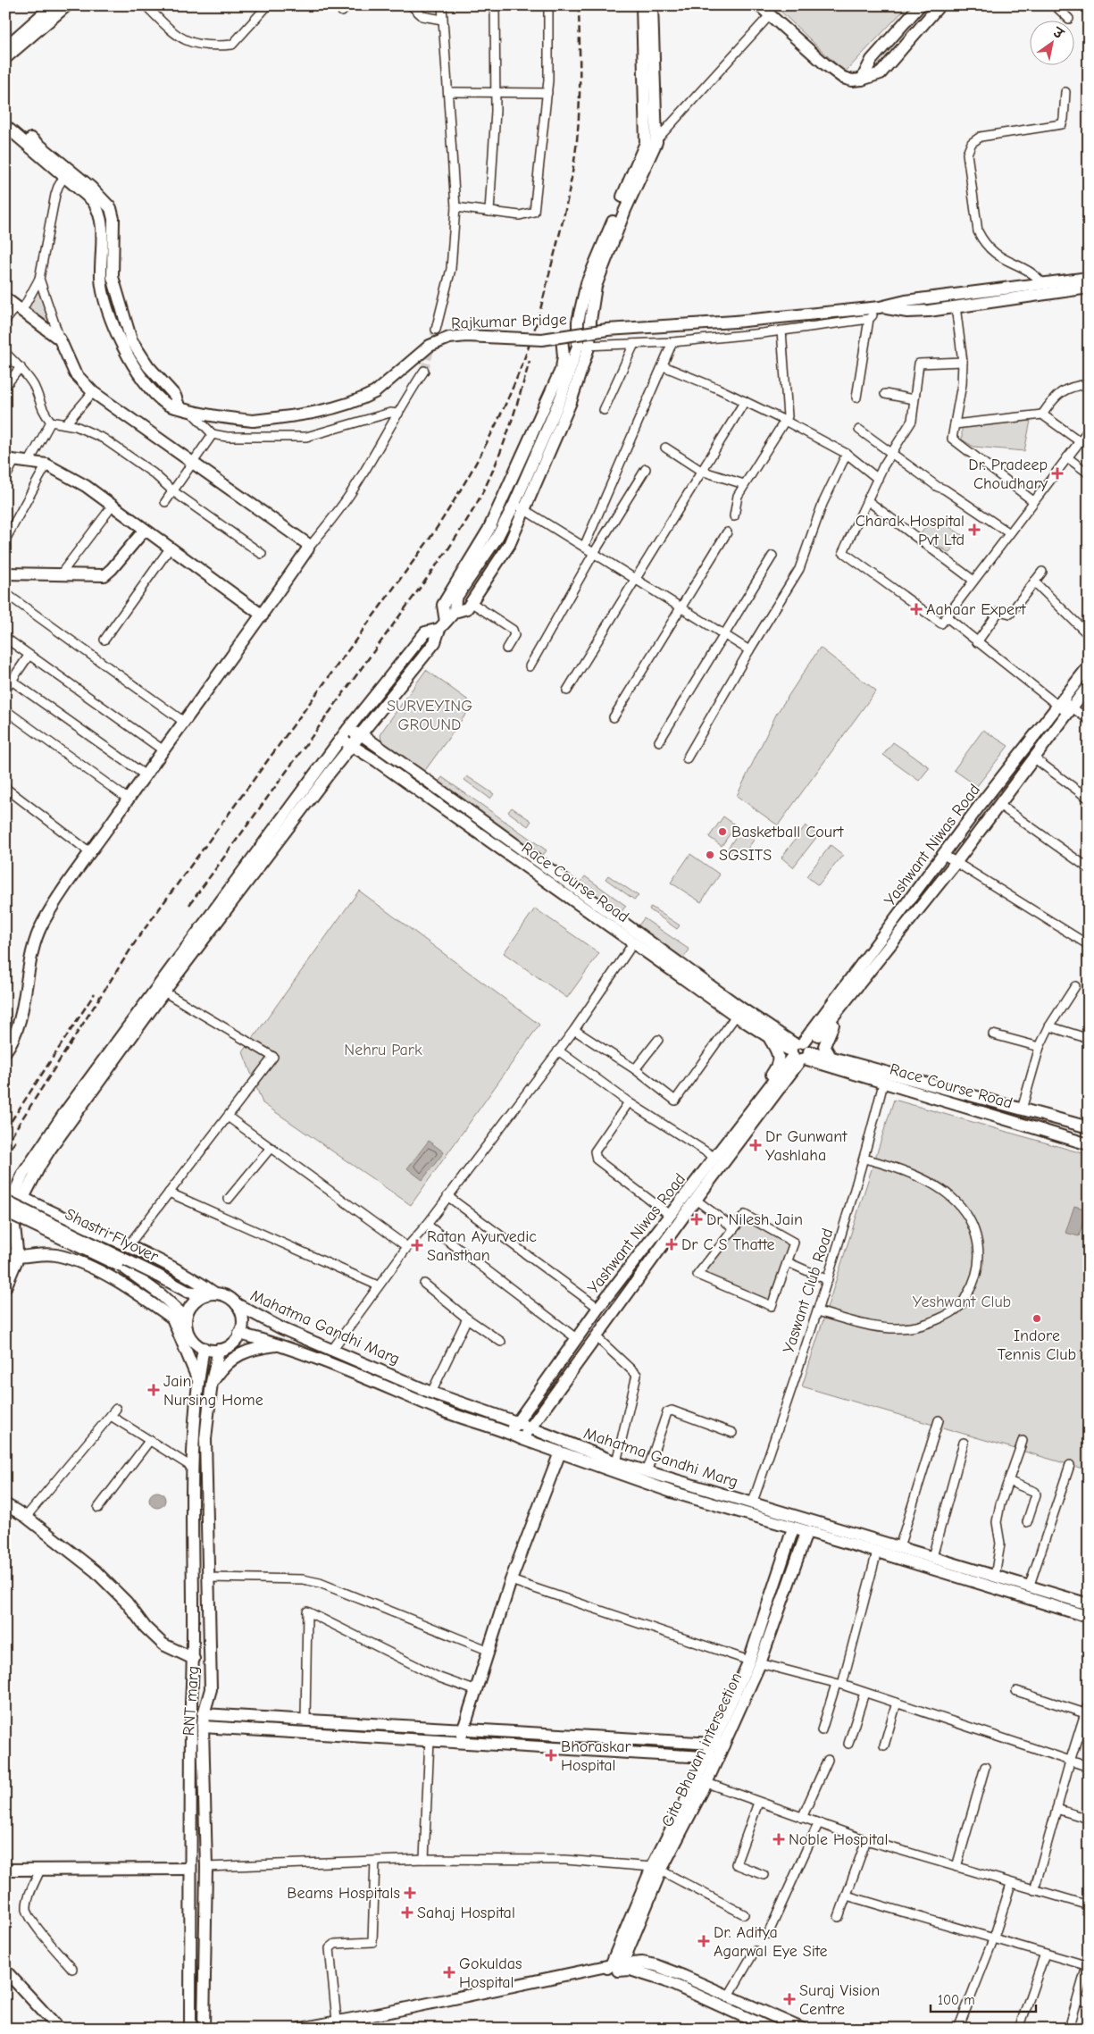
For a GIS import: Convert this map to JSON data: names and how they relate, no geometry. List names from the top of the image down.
{
  "streets": {
    "main road": [
      "Rajkumar Bridge",
      "Yashwant Niwas Road",
      "Race Course Road",
      "Shastri Flyover",
      "Mahatma Gandhi Marg",
      "RNT marg",
      "Gita Bhavan intersection"
    ],
    "street": ["Yaswant Club Road"]
  },
  "crossings": [
    ["Yashwant Niwas Road", "Race Course Road"],
    ["Yashwant Niwas Road", "Mahatma Gandhi Marg"],
    ["Race Course Road", "Yaswant Club Road"],
    ["Shastri Flyover", "Mahatma Gandhi Marg"],
    ["Shastri Flyover", "RNT marg"],
    ["Yaswant Club Road", "Mahatma Gandhi Marg"],
    ["Mahatma Gandhi Marg", "RNT marg"],
    ["Mahatma Gandhi Marg", "Gita Bhavan intersection"]
  ],
  "parks": ["SURVEYING GROUND", "Nehru Park", "Yeshwant Club"],
  "places": {
    "health": [
      "Dr. Pradeep Choudhary",
      "Charak Hospital Pvt Ltd",
      "Aahaar Expert",
      "Dr Gunwant Yashlaha",
      "Dr Nilesh Jain",
      "Dr C S Thatte",
      "Ratan Ayurvedic Sansthan",
      "Jain Nursing Home",
      "Bhoraskar Hospital",
      "Noble Hospital",
      "Beams Hospitals",
      "Sahaj Hospital",
      "Dr. Aditya Agarwal Eye Site",
      "Gokuldas Hospital",
      "Suraj Vision Centre"
    ],
    "other": ["Basketball Court", "SGSITS", "Indore Tennis Club"]
  },
  "scale_bar": "100 m",
  "north": "top right"
}
